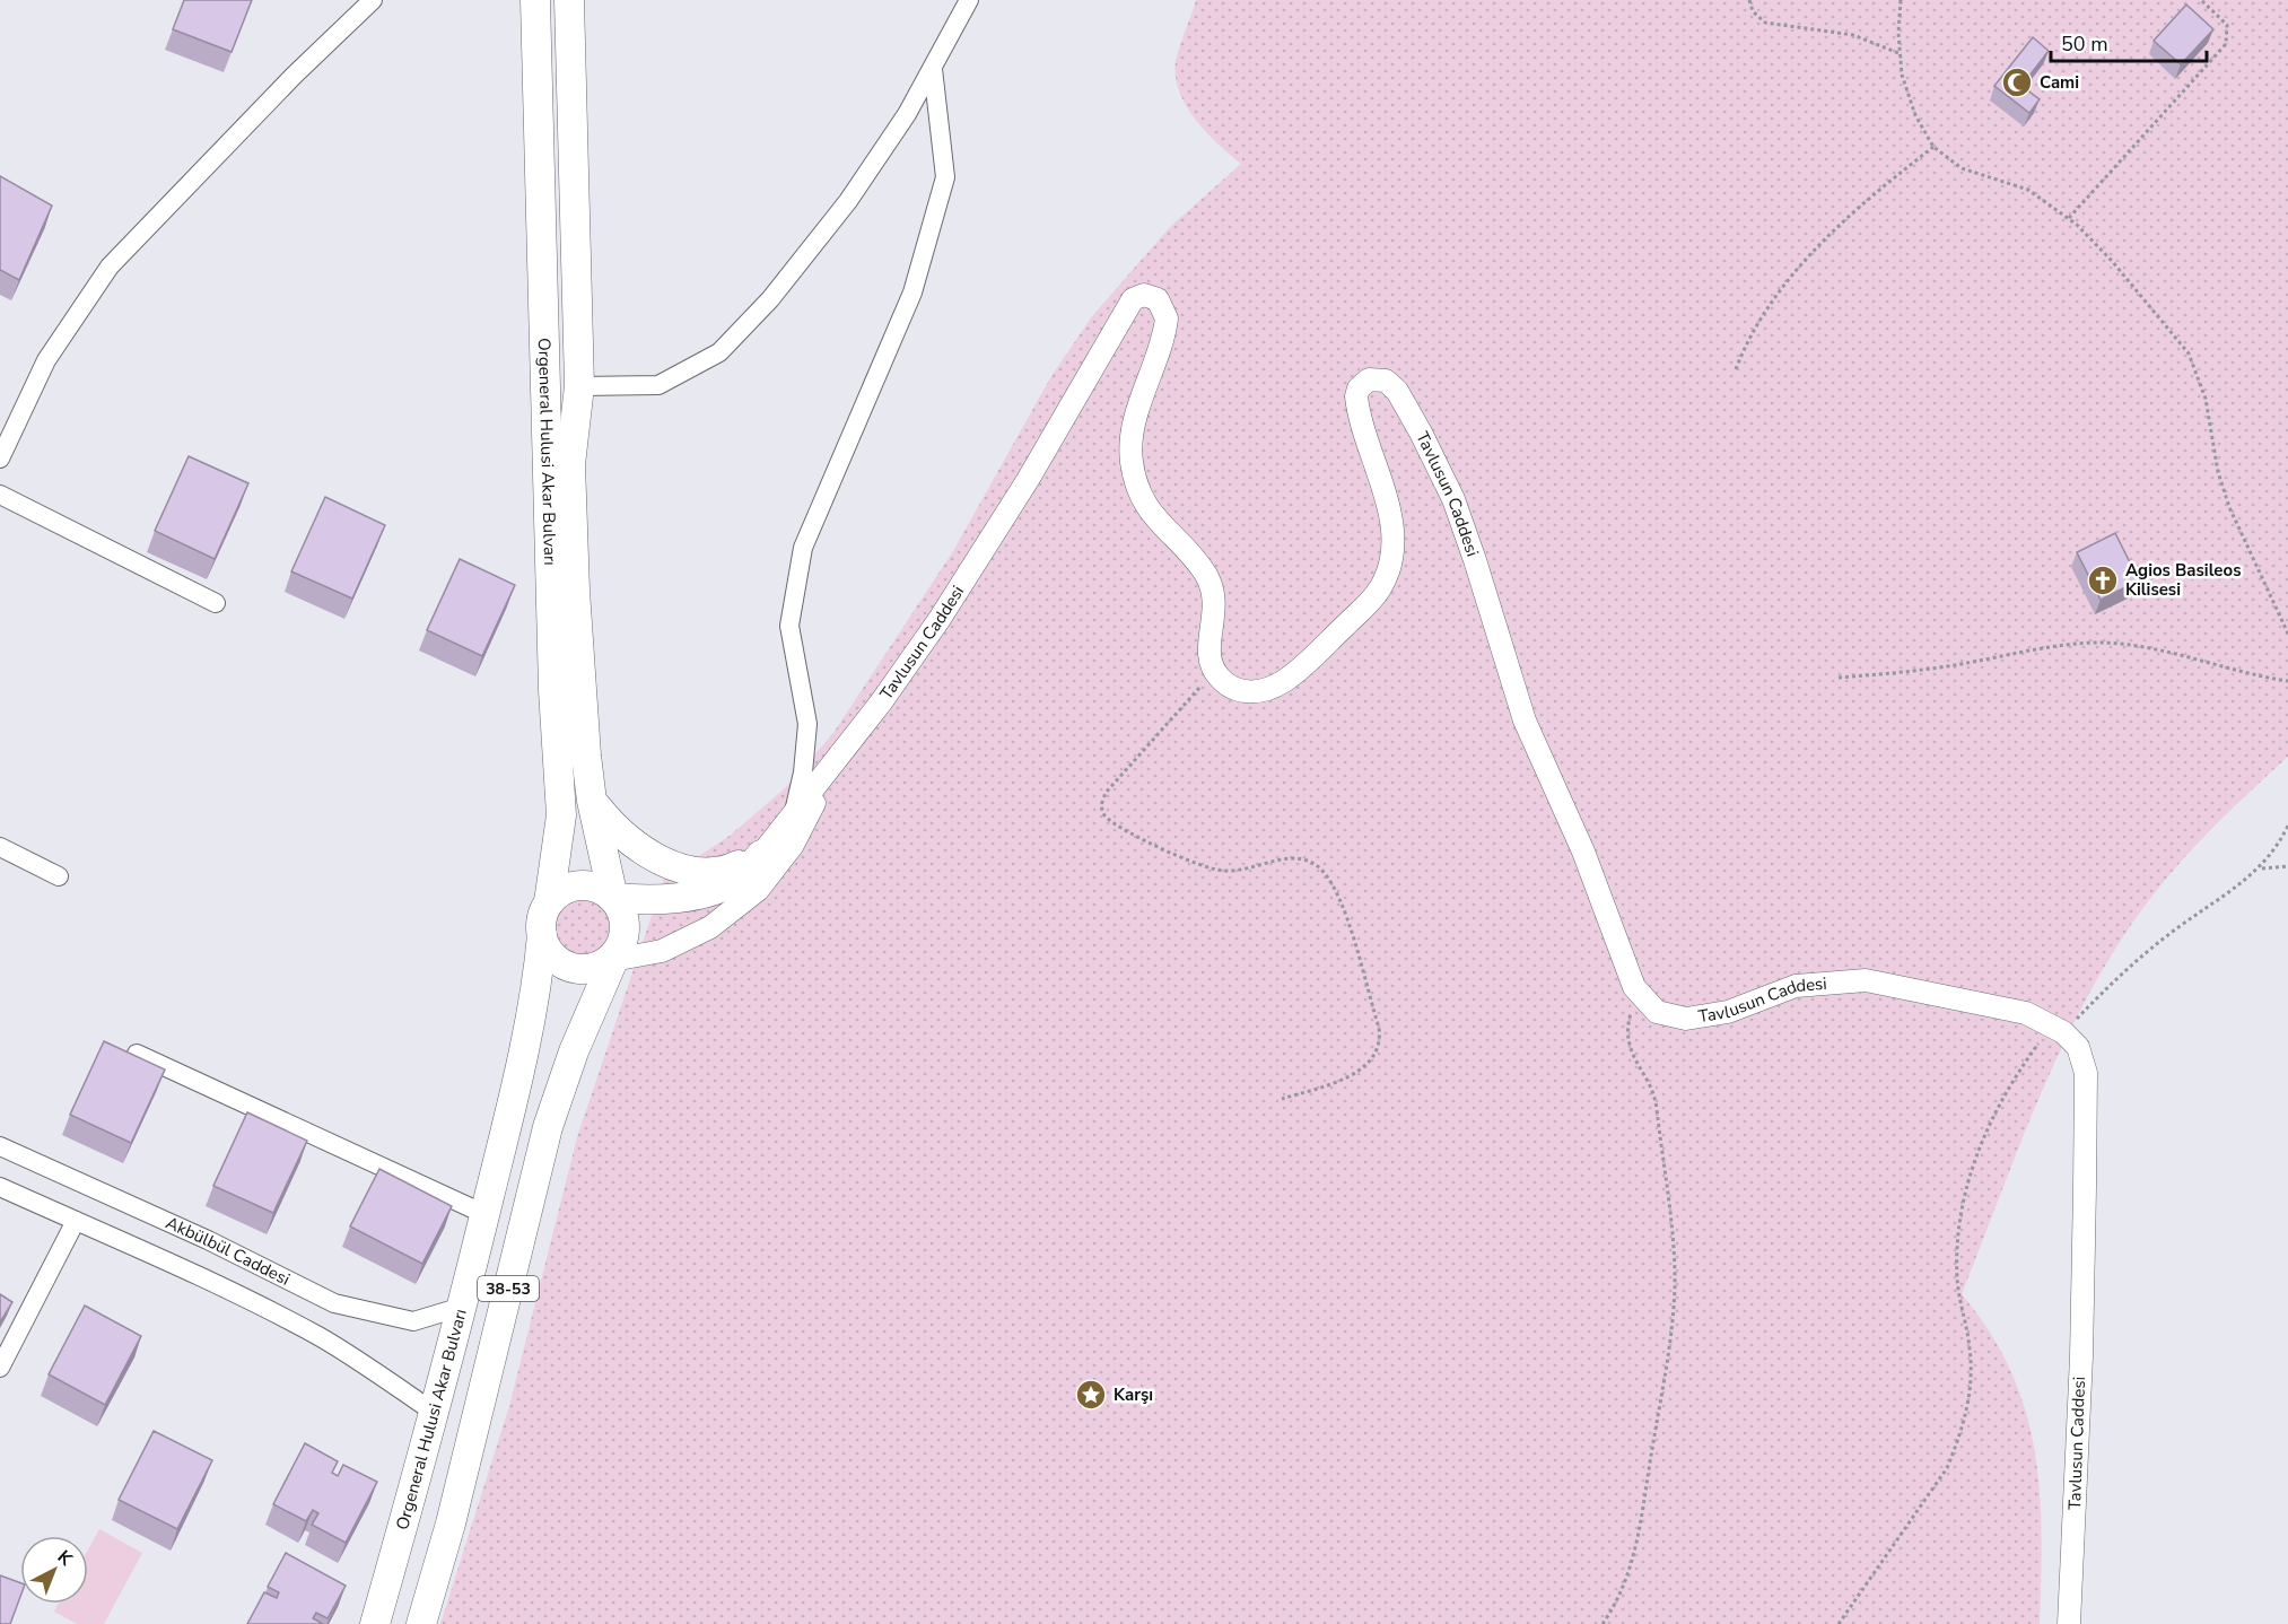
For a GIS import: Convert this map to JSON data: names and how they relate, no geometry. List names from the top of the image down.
{
  "streets": {
    "main road": ["Orgeneral Hulusi Akar Bulvarı", "38-53"],
    "street": ["Tavlusun Caddesi", "Akbülbül Caddesi"]
  },
  "crossings": [
    ["Orgeneral Hulusi Akar Bulvarı", "Tavlusun Caddesi"],
    ["Orgeneral Hulusi Akar Bulvarı", "Akbülbül Caddesi"],
    ["Orgeneral Hulusi Akar Bulvarı", "38-53"],
    ["Tavlusun Caddesi", "38-53"]
  ],
  "places": {
    "mosque": ["Cami"],
    "church": ["Agios Basileos Kilisesi"],
    "place": ["Karşı"]
  },
  "scale_bar": "50 m",
  "north": "top right"
}
